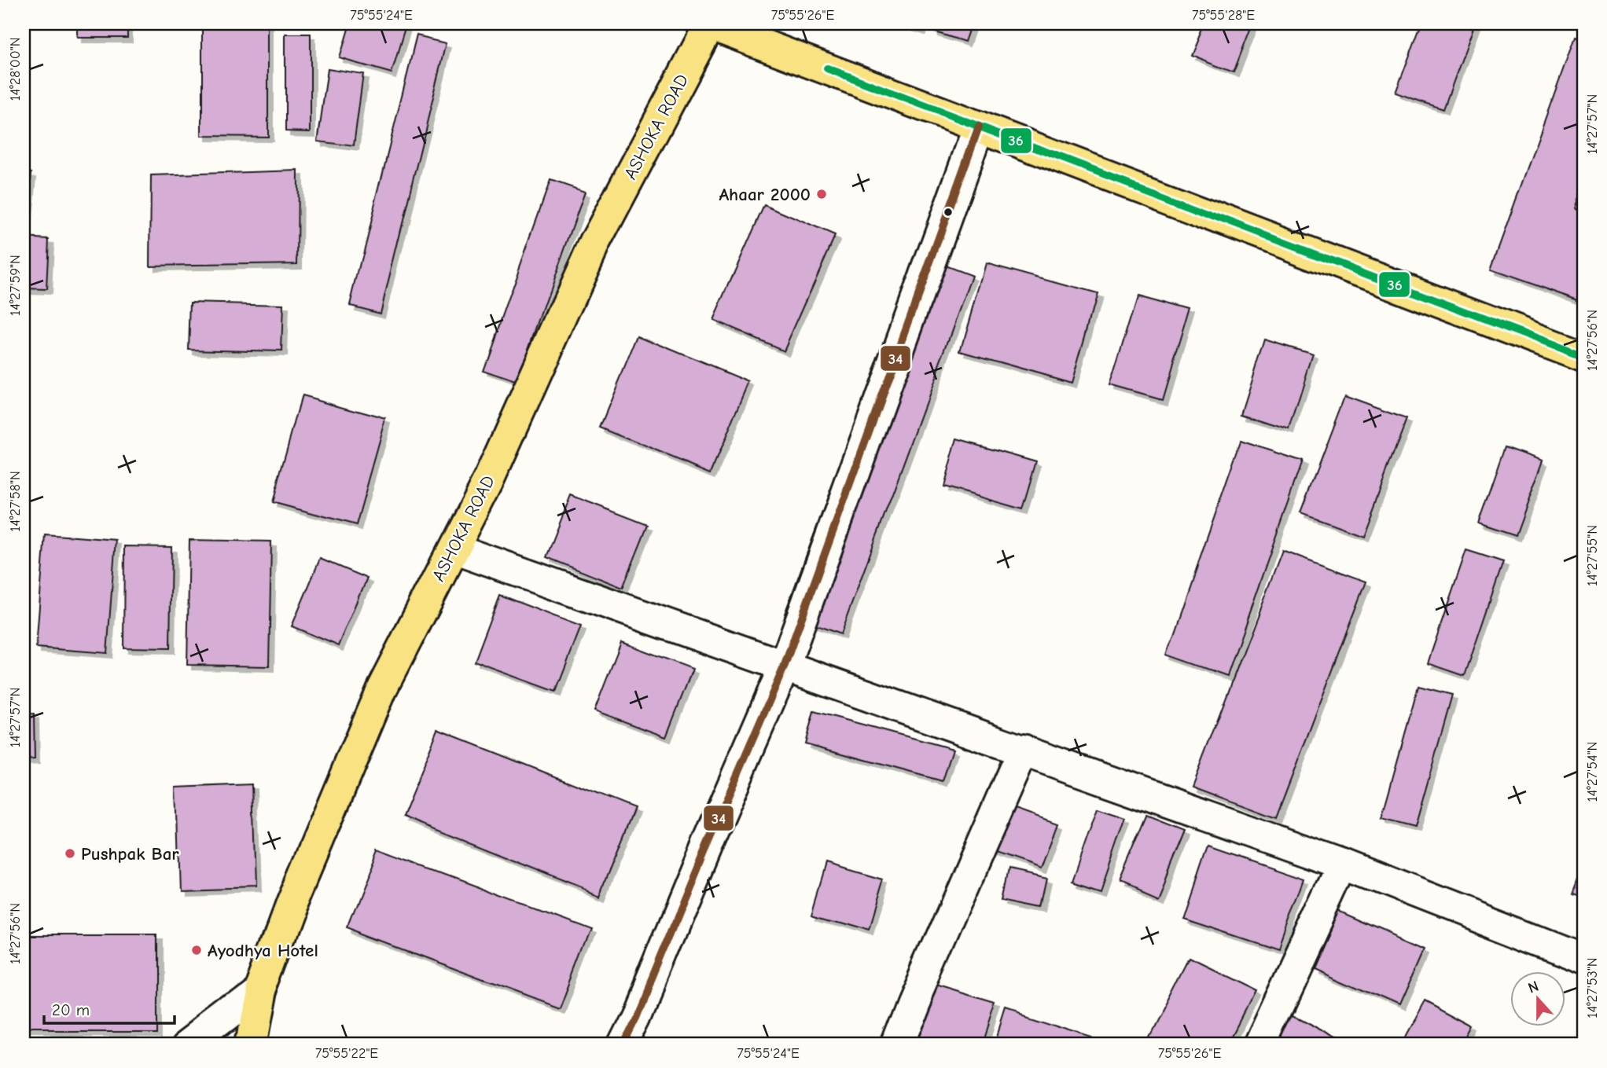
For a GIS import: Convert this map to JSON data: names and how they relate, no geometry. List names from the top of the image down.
{
  "streets": {
    "main road": ["ASHOKA ROAD"]
  },
  "places": ["Ahaar 2000", "Pushpak Bar", "Ayodhya Hotel"],
  "lines": ["transit line 36", "transit line 34"],
  "scale_bar": "20 m",
  "north": "top",
  "coordinates": [
    "75°55'24\"E",
    "75°55'26\"E",
    "75°55'28\"E",
    "14°28'00\"N",
    "14°27'57\"N",
    "14°27'59\"N",
    "14°27'56\"N",
    "14°27'58\"N",
    "14°27'55\"N",
    "14°27'54\"N",
    "14°27'53\"N",
    "75°55'22\"E"
  ]
}
